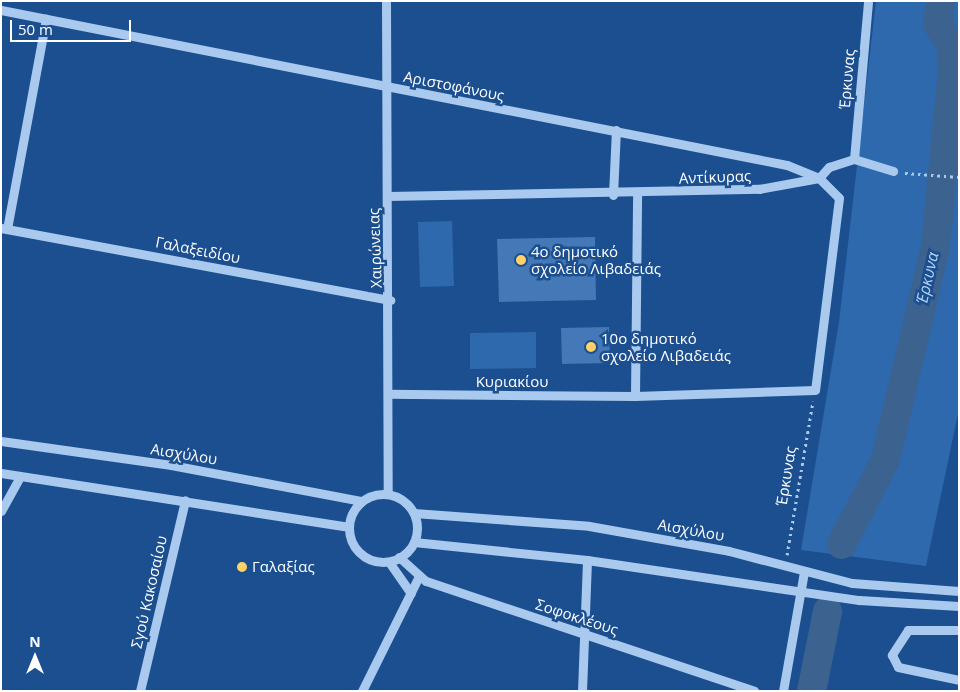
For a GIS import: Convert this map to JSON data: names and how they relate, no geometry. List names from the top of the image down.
{
  "streets": {
    "street": [
      "Έρκυνας",
      "Αριστοφάνους",
      "Αντίκυρας",
      "Χαιρώνειας",
      "Γαλαξειδίου",
      "Κυριακίου",
      "Αισχύλου",
      "Σγού Κακοσαίου",
      "Σοφοκλέους"
    ]
  },
  "crossings": [
    ["Έρκυνας", "Κυριακίου"],
    ["Έρκυνας", "Αισχύλου"],
    ["Αριστοφάνους", "Αντίκυρας"],
    ["Αριστοφάνους", "Χαιρώνειας"],
    ["Αντίκυρας", "Χαιρώνειας"],
    ["Χαιρώνειας", "Γαλαξειδίου"],
    ["Χαιρώνειας", "Κυριακίου"],
    ["Χαιρώνειας", "Αισχύλου"],
    ["Χαιρώνειας", "Σοφοκλέους"],
    ["Αισχύλου", "Σοφοκλέους"]
  ],
  "water": ["Έρκυνα"],
  "places": ["4ο δημοτικό σχολείο Λιβαδειάς", "10ο δημοτικό σχολείο Λιβαδειάς", "Γαλαξίας"],
  "scale_bar": "50 m",
  "north": "top"
}
